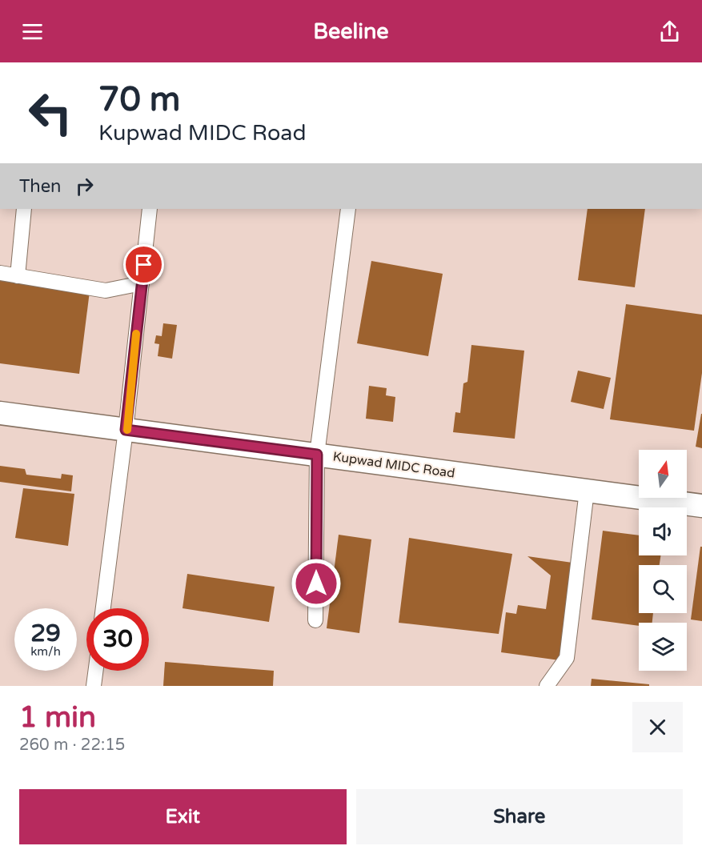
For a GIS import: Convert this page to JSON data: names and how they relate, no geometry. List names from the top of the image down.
{
  "streets": {
    "main road": ["Kupwad MIDC Road"]
  },
  "north": "top",
  "page": {
    "header": "Beeline",
    "turn": ["70 m", "Kupwad MIDC Road"],
    "then": "Then",
    "speed": "29 km/h",
    "limit": "30",
    "heading": ["1 min", "260 m · 22:15"],
    "buttons": ["Exit", "Share"]
  }
}
